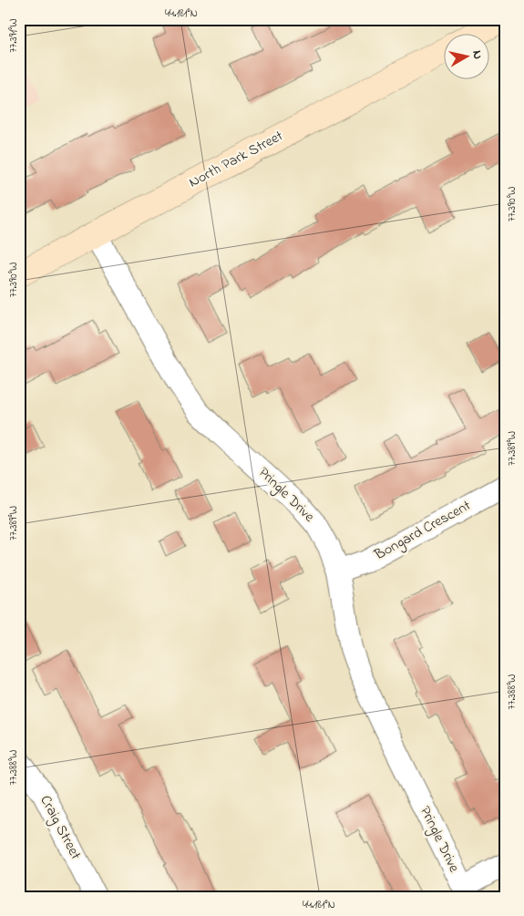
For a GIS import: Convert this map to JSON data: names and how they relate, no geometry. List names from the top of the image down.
{
  "streets": {
    "street": [
      "North Park Street",
      "Pringle Drive",
      "Bongard Crescent",
      "Craig Street"
    ]
  },
  "crossings": [
    ["North Park Street", "Pringle Drive"],
    ["Pringle Drive", "Bongard Crescent"]
  ],
  "north": "right",
  "coordinates": [
    "44.181°N",
    "77.391°W",
    "77.390°W",
    "77.389°W",
    "77.388°W"
  ]
}
